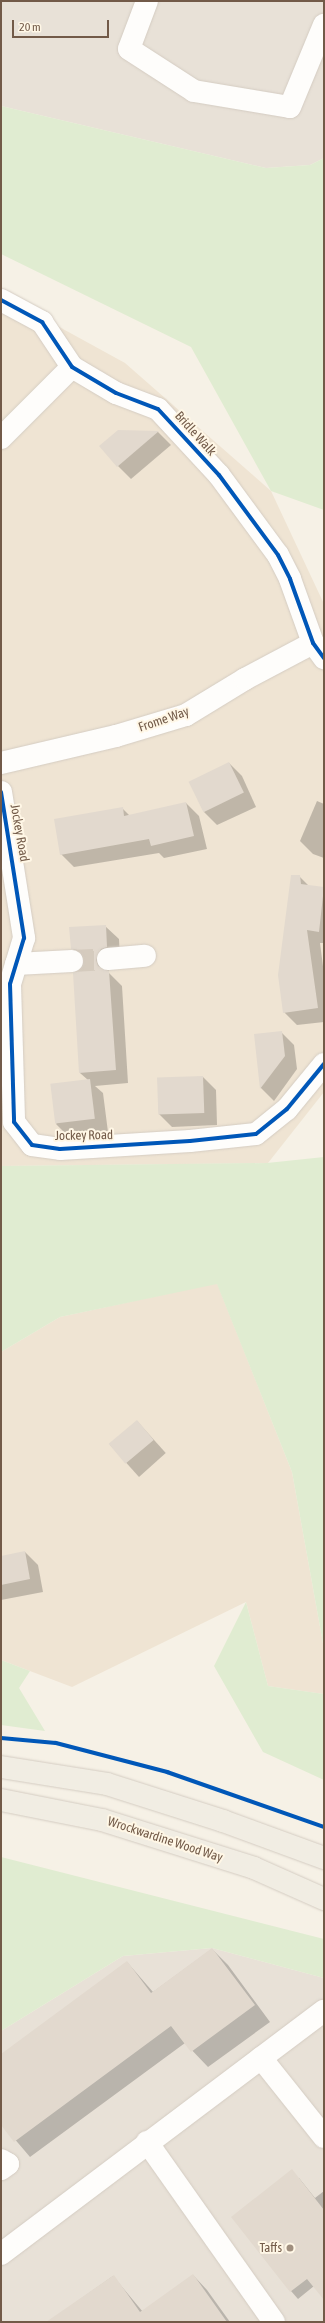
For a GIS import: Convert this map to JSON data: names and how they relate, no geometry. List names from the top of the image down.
{
  "streets": {
    "main road": ["Wrockwardine Wood Way"],
    "street": ["Bridle Walk", "Frome Way", "Jockey Road"]
  },
  "crossings": [
    ["Bridle Walk", "Frome Way"]
  ],
  "places": ["Taffs"],
  "scale_bar": "20 m"
}
